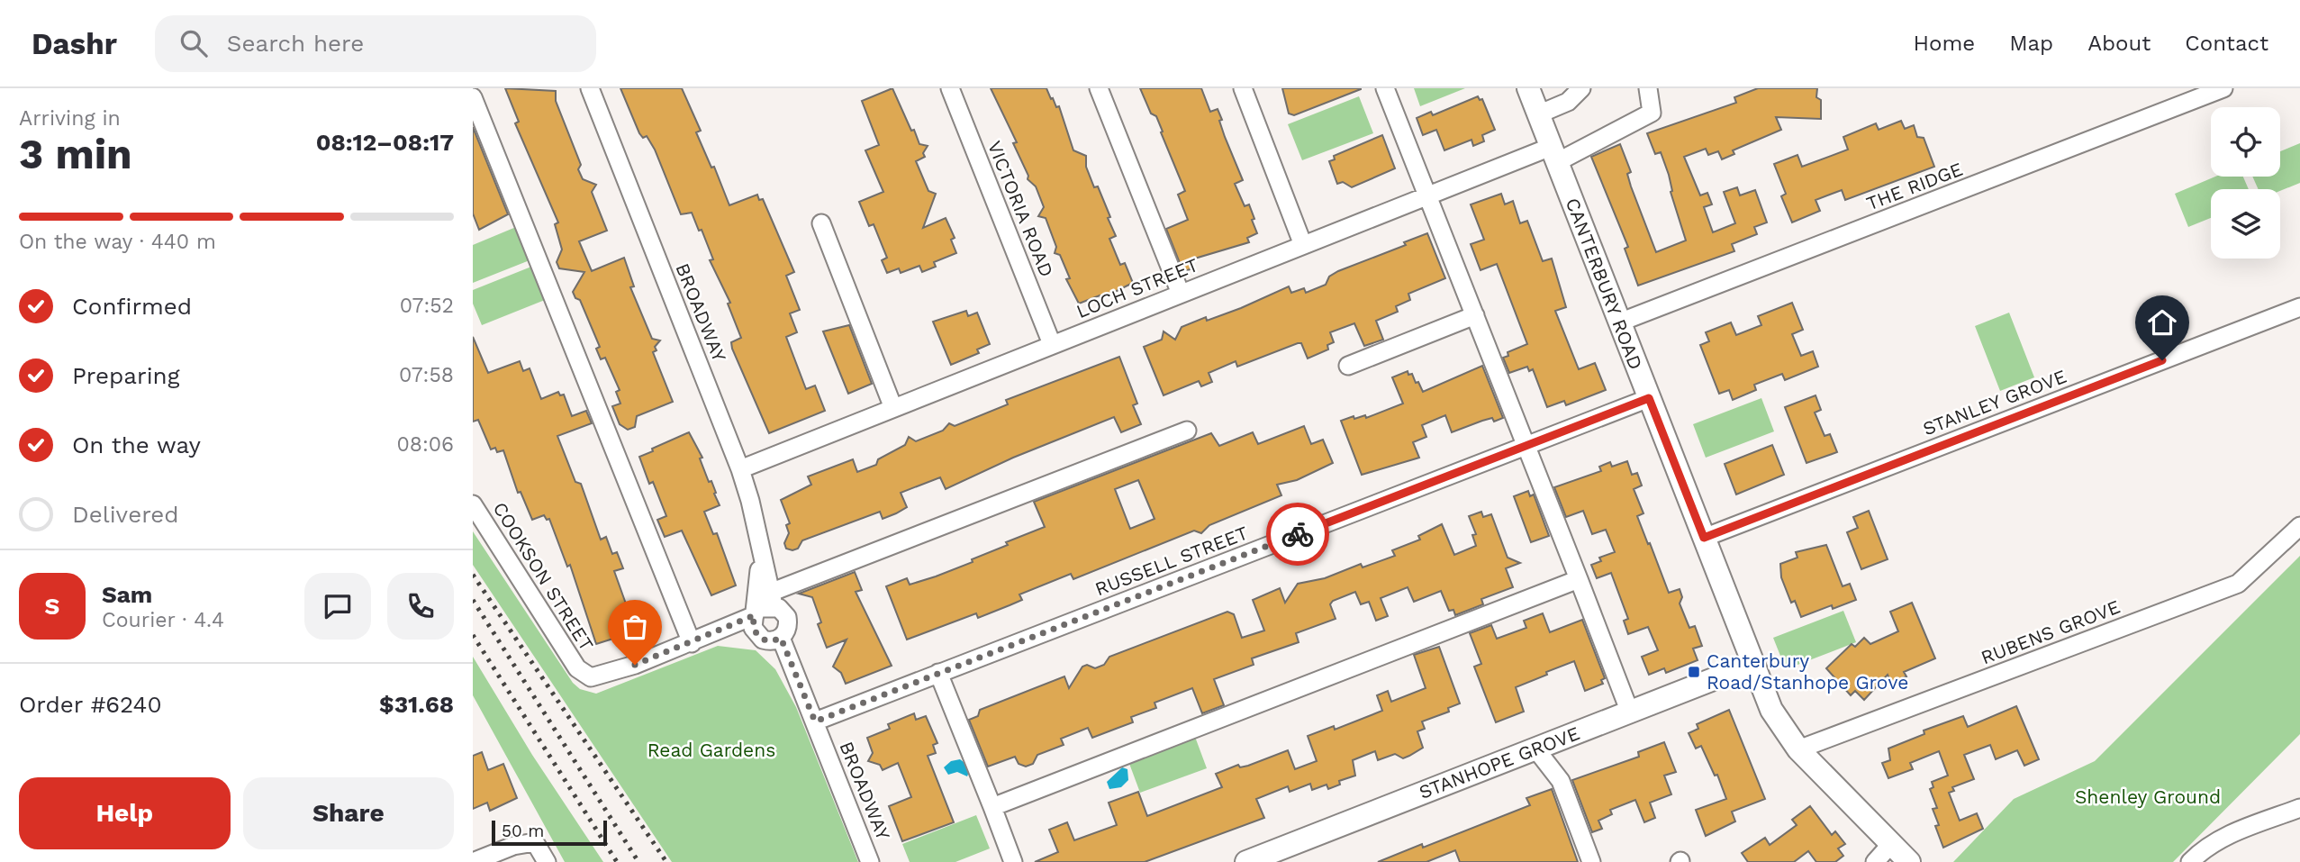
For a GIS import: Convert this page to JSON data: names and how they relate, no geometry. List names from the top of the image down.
{
  "streets": {
    "main road": ["CANTERBURY ROAD", "STANHOPE GROVE"],
    "street": [
      "THE RIDGE",
      "VICTORIA ROAD",
      "LOCH STREET",
      "BROADWAY",
      "STANLEY GROVE",
      "RUSSELL STREET",
      "COOKSON STREET",
      "RUBENS GROVE"
    ]
  },
  "crossings": [
    ["THE RIDGE", "CANTERBURY ROAD"],
    ["VICTORIA ROAD", "LOCH STREET"],
    ["CANTERBURY ROAD", "LOCH STREET"],
    ["CANTERBURY ROAD", "STANLEY GROVE"],
    ["CANTERBURY ROAD", "RUSSELL STREET"],
    ["CANTERBURY ROAD", "RUBENS GROVE"],
    ["CANTERBURY ROAD", "STANHOPE GROVE"],
    ["LOCH STREET", "BROADWAY"],
    ["BROADWAY", "RUSSELL STREET"],
    ["BROADWAY", "COOKSON STREET"]
  ],
  "parks": ["Read Gardens", "Shenley Ground"],
  "places": {
    "transit": ["Canterbury Road/Stanhope Grove"]
  },
  "scale_bar": "50 m",
  "page": {
    "header": "Dashr",
    "search": "Search here",
    "nav": [
      "Home",
      "Map",
      "About",
      "Contact"
    ],
    "heading": ["3 min", "Arriving in", "08:12–08:17"],
    "panel": [
      "Sam",
      "Courier · 4.4",
      "Order #6240",
      "$31.68"
    ],
    "bar": "On the way · 440 m",
    "list": [
      ["Confirmed", "07:52"],
      ["Preparing", "07:58"],
      ["On the way", "08:06"],
      "Delivered"
    ],
    "round": "S",
    "buttons": ["Help", "Share"],
    "scale": "50 m"
  }
}
